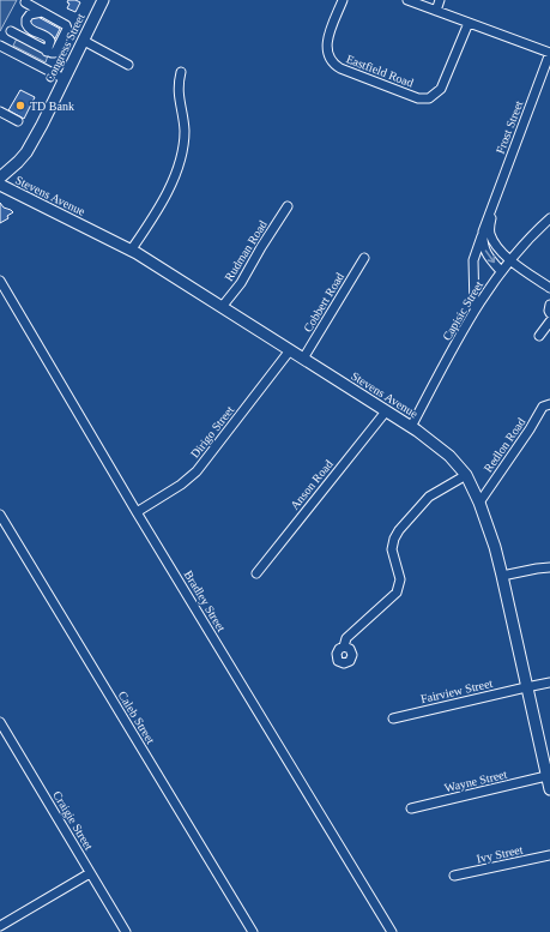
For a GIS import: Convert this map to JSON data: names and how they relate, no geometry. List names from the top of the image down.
{
  "streets": {
    "main road": ["Congress Street", "Stevens Avenue"],
    "street": [
      "Eastfield Road",
      "Frost Street",
      "Rudman Road",
      "Cobbert Road",
      "Capisic Street",
      "Dirigo Street",
      "Redlon Road",
      "Anson Road",
      "Bradley Street",
      "Fairview Street",
      "Caleb Street",
      "Wayne Street",
      "Craigie Street",
      "Ivy Street"
    ]
  },
  "crossings": [
    ["Frost Street", "Capisic Street"],
    ["Stevens Avenue", "Rudman Road"],
    ["Stevens Avenue", "Cobbert Road"],
    ["Stevens Avenue", "Capisic Street"],
    ["Stevens Avenue", "Dirigo Street"],
    ["Stevens Avenue", "Redlon Road"],
    ["Stevens Avenue", "Anson Road"],
    ["Stevens Avenue", "Fairview Street"],
    ["Stevens Avenue", "Wayne Street"],
    ["Dirigo Street", "Bradley Street"]
  ],
  "places": ["TD Bank"]
}
